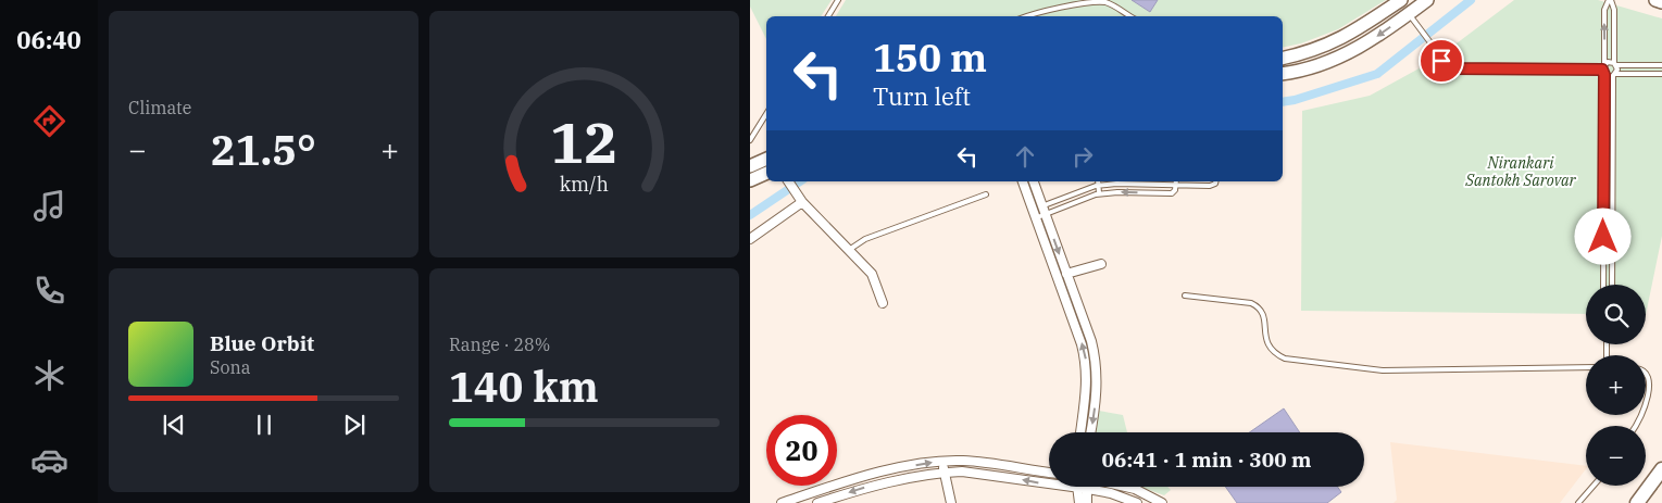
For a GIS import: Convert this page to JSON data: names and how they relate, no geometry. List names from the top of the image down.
{
  "parks": ["Nirankari Santokh Sarovar"],
  "page": {
    "tabs": "06:40",
    "tile": [
      "Climate",
      ["Range · 28%", "140 km"]
    ],
    "turn": ["150 m", "Turn left"],
    "heat": ["−", "21.5°", "+"],
    "map_buttons": ["+", "−"],
    "song": ["Blue Orbit", "Sona"],
    "limit": "20",
    "trip": "06:41 · 1 min · 300 m",
    "gauge": ["12", "km/h"]
  }
}
